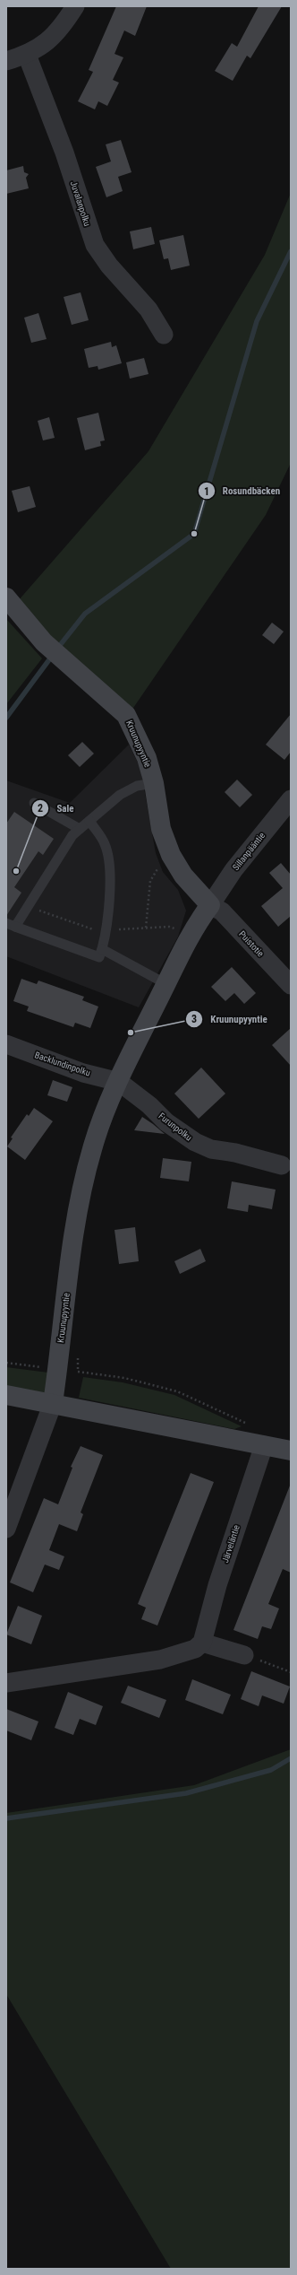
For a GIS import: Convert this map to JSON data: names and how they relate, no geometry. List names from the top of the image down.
{
  "streets": {
    "street": [
      "Juvalanpolku",
      "Kruunupyyntie",
      "Sillanpääntie",
      "Puistotie",
      "Backlundinpolku",
      "Furunpolku",
      "Järveläntie"
    ]
  },
  "crossings": [
    ["Kruunupyyntie", "Sillanpääntie"],
    ["Kruunupyyntie", "Puistotie"],
    ["Kruunupyyntie", "Backlundinpolku"],
    ["Kruunupyyntie", "Furunpolku"],
    ["Sillanpääntie", "Puistotie"],
    ["Backlundinpolku", "Furunpolku"]
  ],
  "places": ["Rosundbäcken", "Sale", "Kruunupyyntie"]
}
